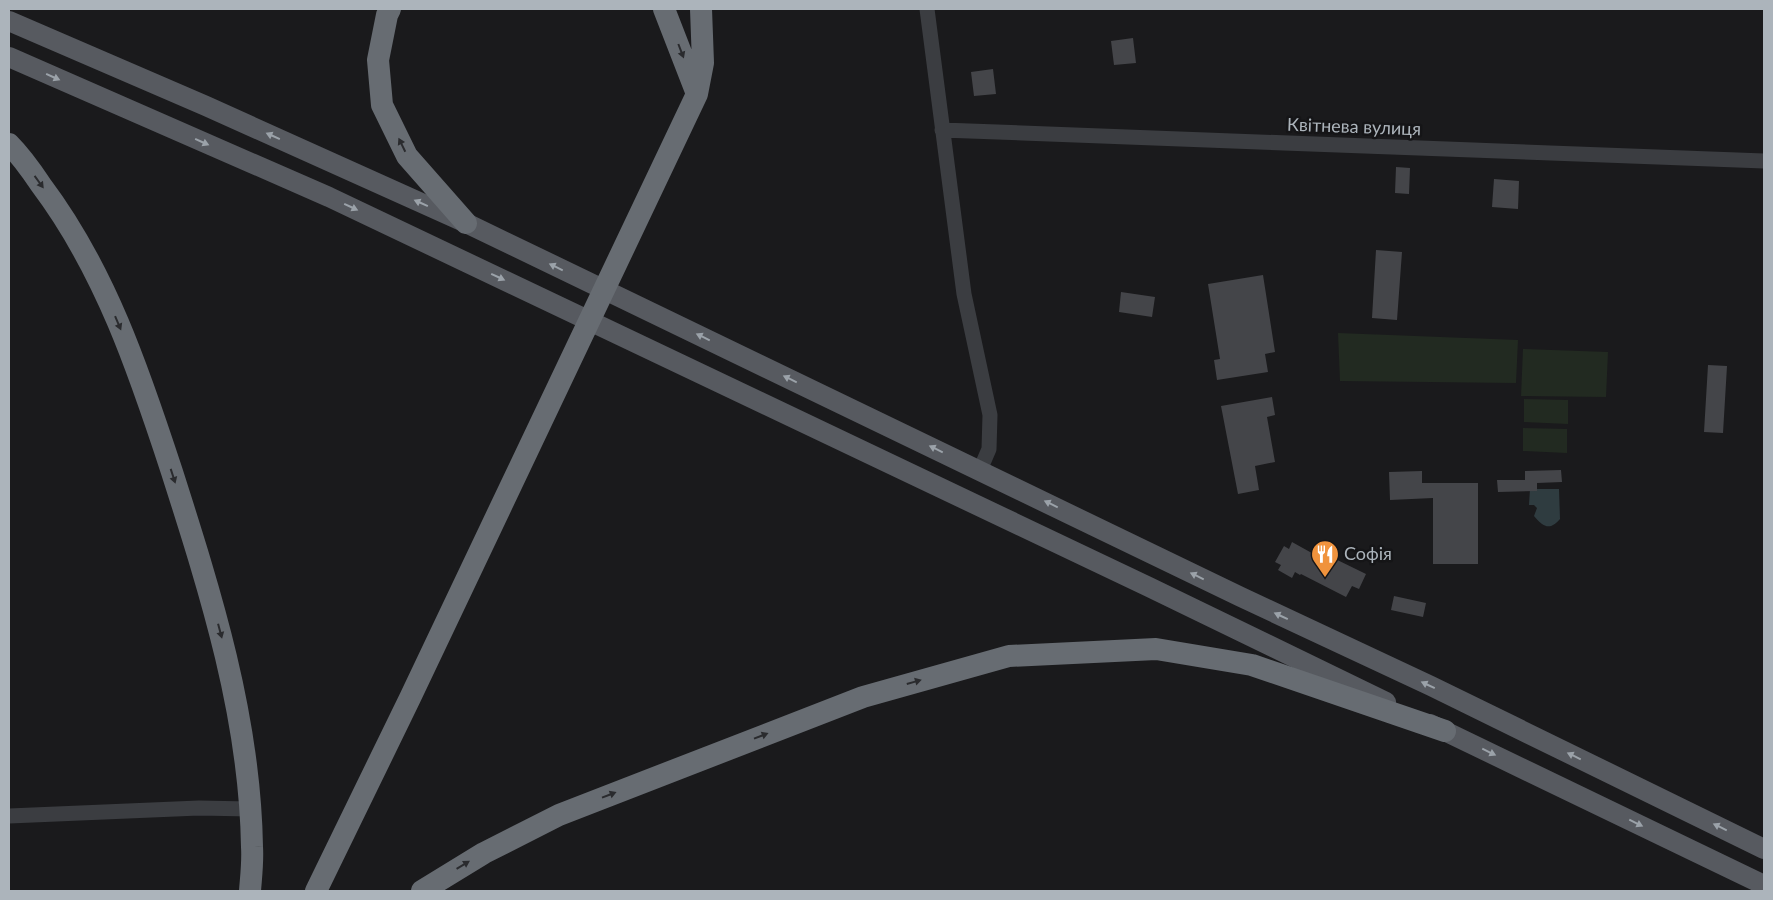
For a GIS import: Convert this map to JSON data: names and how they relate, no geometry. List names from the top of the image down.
{
  "streets": {
    "street": ["Квітнева вулиця"]
  },
  "places": {
    "restaurant": ["Софія"]
  }
}
